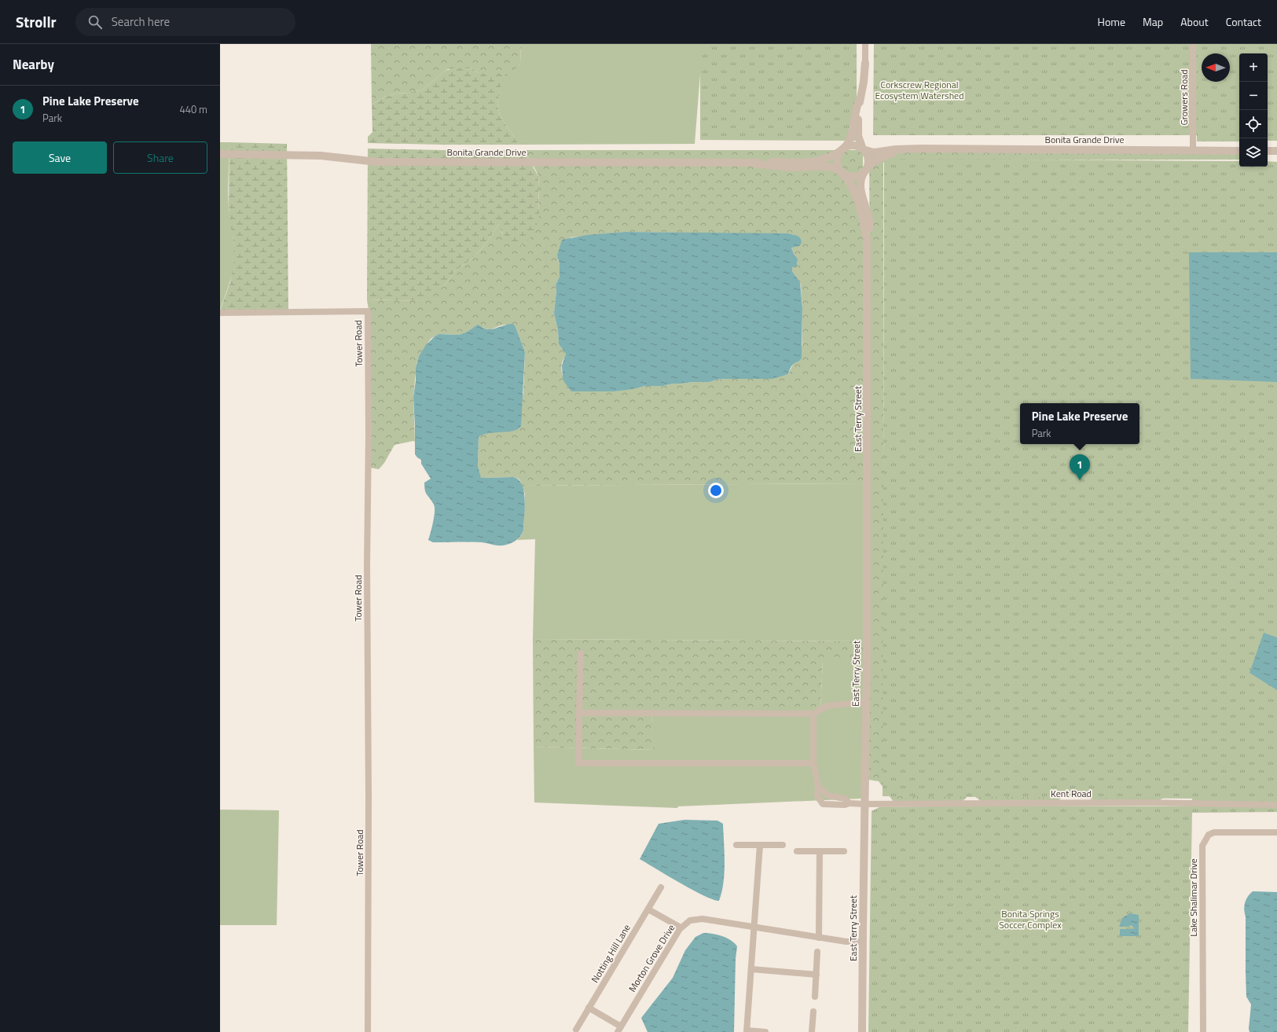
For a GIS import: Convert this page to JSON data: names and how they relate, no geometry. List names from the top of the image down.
{
  "streets": {
    "street": [
      "Growers Road",
      "Bonita Grande Drive",
      "Tower Road",
      "East Terry Street",
      "Kent Road",
      "Lake Shalimar Drive",
      "Notting Hill Lane",
      "Morton Grove Drive"
    ]
  },
  "crossings": [
    ["Growers Road", "Bonita Grande Drive"],
    ["Bonita Grande Drive", "East Terry Street"],
    ["East Terry Street", "Kent Road"],
    ["East Terry Street", "Morton Grove Drive"]
  ],
  "parks": ["Corkscrew Regional Ecosystem Watershed", "Bonita Springs Soccer Complex"],
  "north": "left",
  "page": {
    "header": "Strollr",
    "search": "Search here",
    "nav": [
      "Home",
      "Map",
      "About",
      "Contact"
    ],
    "heading": "Nearby",
    "map_buttons": ["+", "−"],
    "list": [
      {
        "mark": "1",
        "name": "Pine Lake Preserve",
        "note": "Park",
        "value": "440 m"
      }
    ],
    "buttons": ["Save", "Share"],
    "popup": ["Pine Lake Preserve", "Park"],
    "pins": "1"
  }
}
